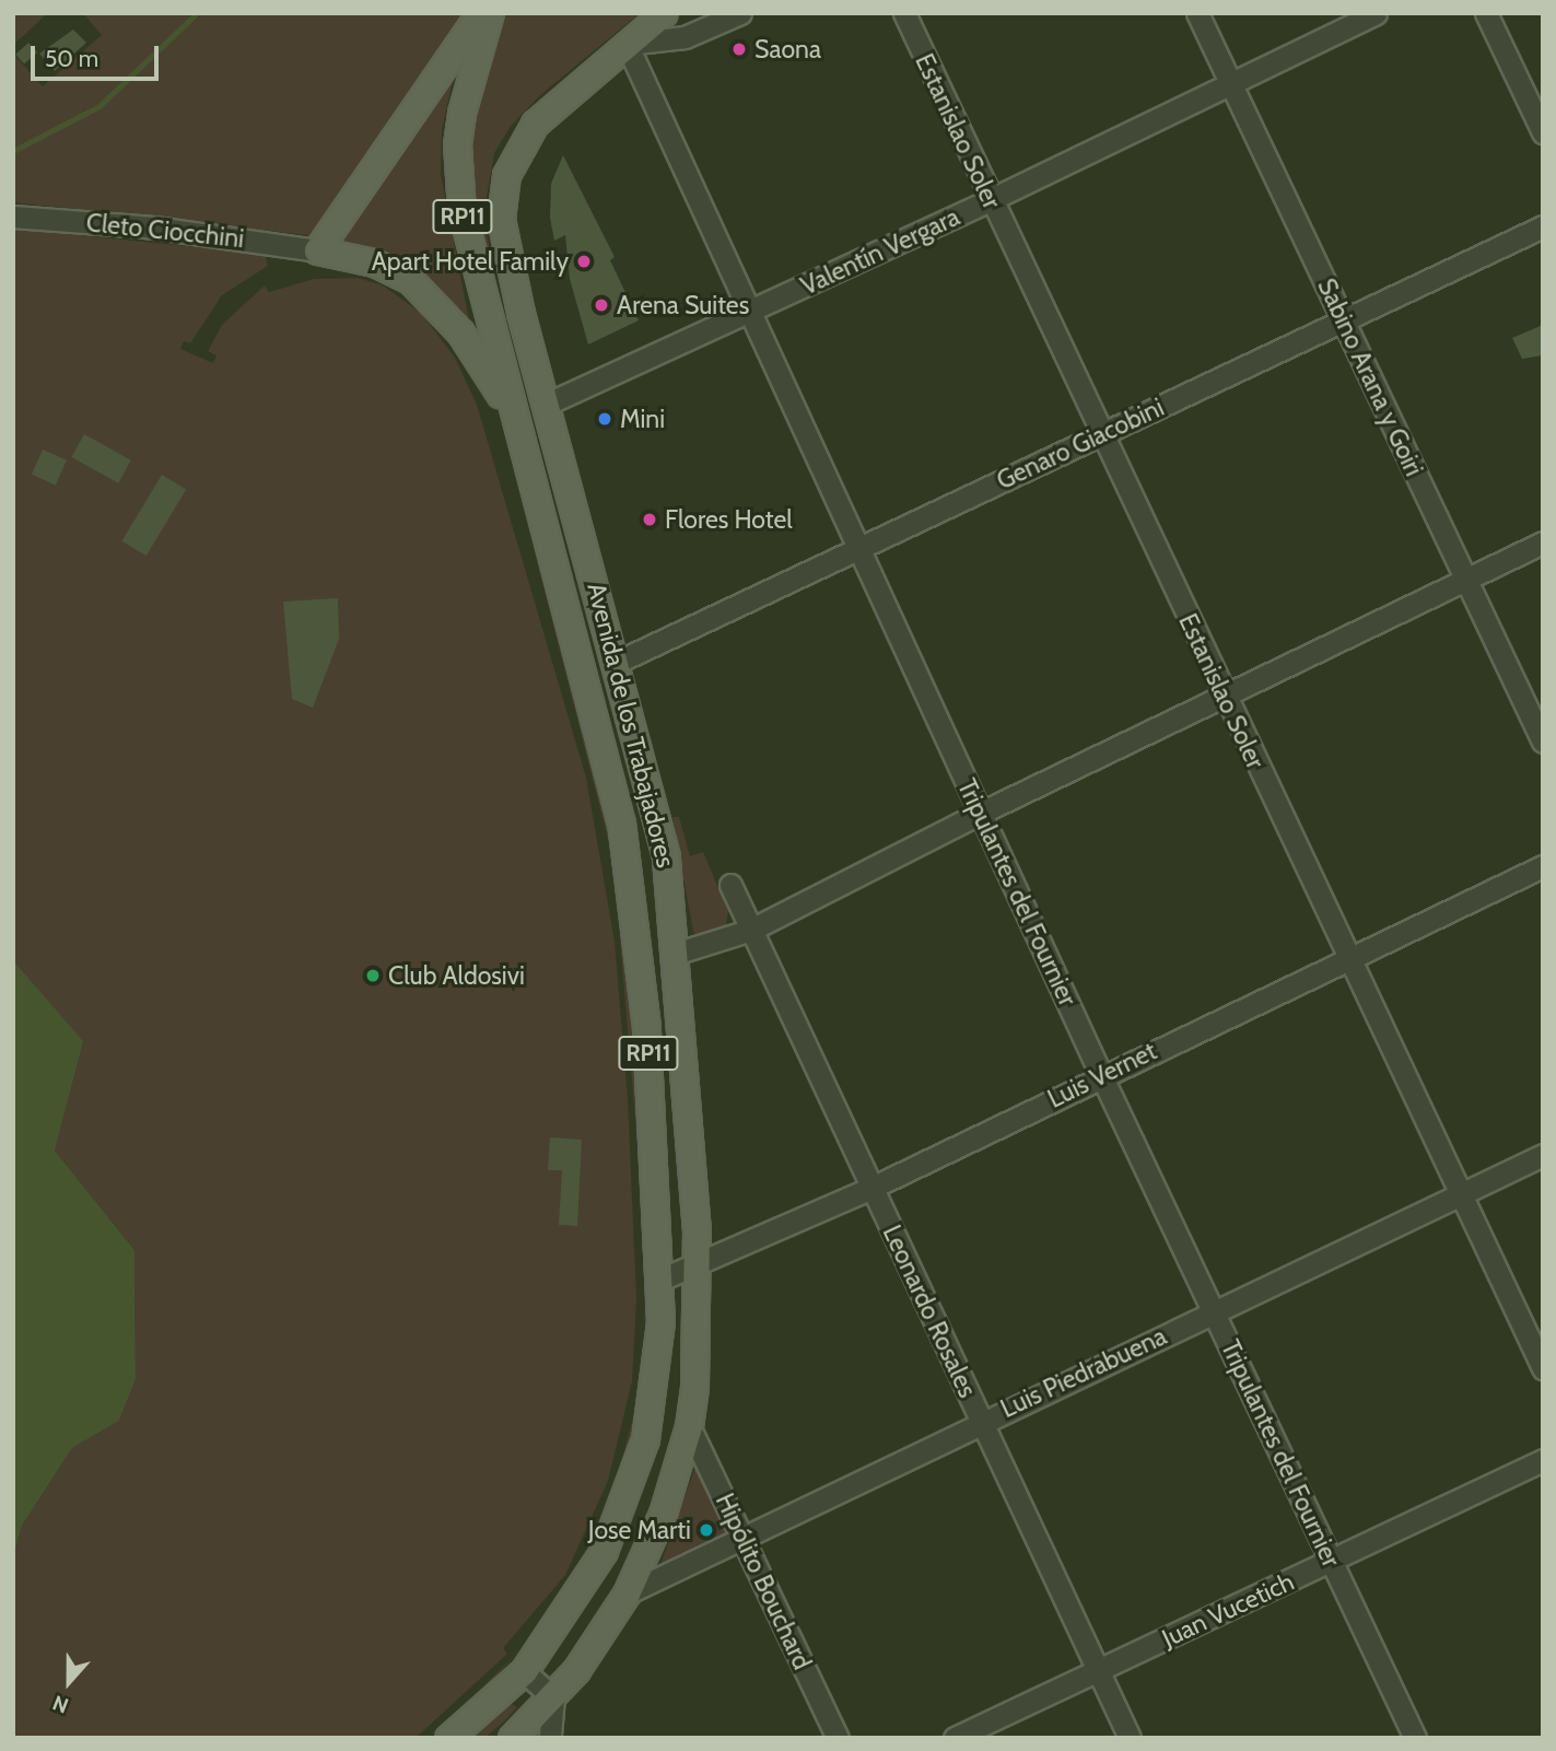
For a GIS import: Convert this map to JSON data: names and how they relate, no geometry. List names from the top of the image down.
{
  "streets": {
    "main road": ["RP11", "Avenida de los Trabajadores"],
    "street": [
      "Estanislao Soler",
      "Cleto Ciocchini",
      "Valentín Vergara",
      "Sabino Arana y Goiri",
      "Genaro Giacobini",
      "Tripulantes del Fournier",
      "Luis Vernet",
      "Leonardo Rosales",
      "Luis Piedrabuena",
      "Hipólito Bouchard",
      "Juan Vucetich"
    ]
  },
  "crossings": [
    ["Estanislao Soler", "Valentín Vergara"],
    ["Estanislao Soler", "Genaro Giacobini"],
    ["Estanislao Soler", "Luis Vernet"],
    ["Estanislao Soler", "Luis Piedrabuena"],
    ["Valentín Vergara", "Sabino Arana y Goiri"],
    ["Valentín Vergara", "Avenida de los Trabajadores"],
    ["Valentín Vergara", "Tripulantes del Fournier"],
    ["Sabino Arana y Goiri", "Genaro Giacobini"],
    ["Genaro Giacobini", "Avenida de los Trabajadores"],
    ["Genaro Giacobini", "Tripulantes del Fournier"],
    ["Avenida de los Trabajadores", "Tripulantes del Fournier"],
    ["Avenida de los Trabajadores", "Luis Vernet"],
    ["Avenida de los Trabajadores", "Luis Piedrabuena"],
    ["Avenida de los Trabajadores", "Hipólito Bouchard"],
    ["Tripulantes del Fournier", "Luis Vernet"],
    ["Tripulantes del Fournier", "Luis Piedrabuena"],
    ["Tripulantes del Fournier", "Juan Vucetich"],
    ["Luis Vernet", "Leonardo Rosales"],
    ["Leonardo Rosales", "Luis Piedrabuena"],
    ["Leonardo Rosales", "Juan Vucetich"],
    ["Luis Piedrabuena", "Hipólito Bouchard"]
  ],
  "places": [
    "Saona",
    "Apart Hotel Family",
    "Arena Suites",
    "Mini",
    "Flores Hotel",
    "Club Aldosivi",
    "Jose Marti"
  ],
  "scale_bar": "50 m",
  "north": "bottom"
}
